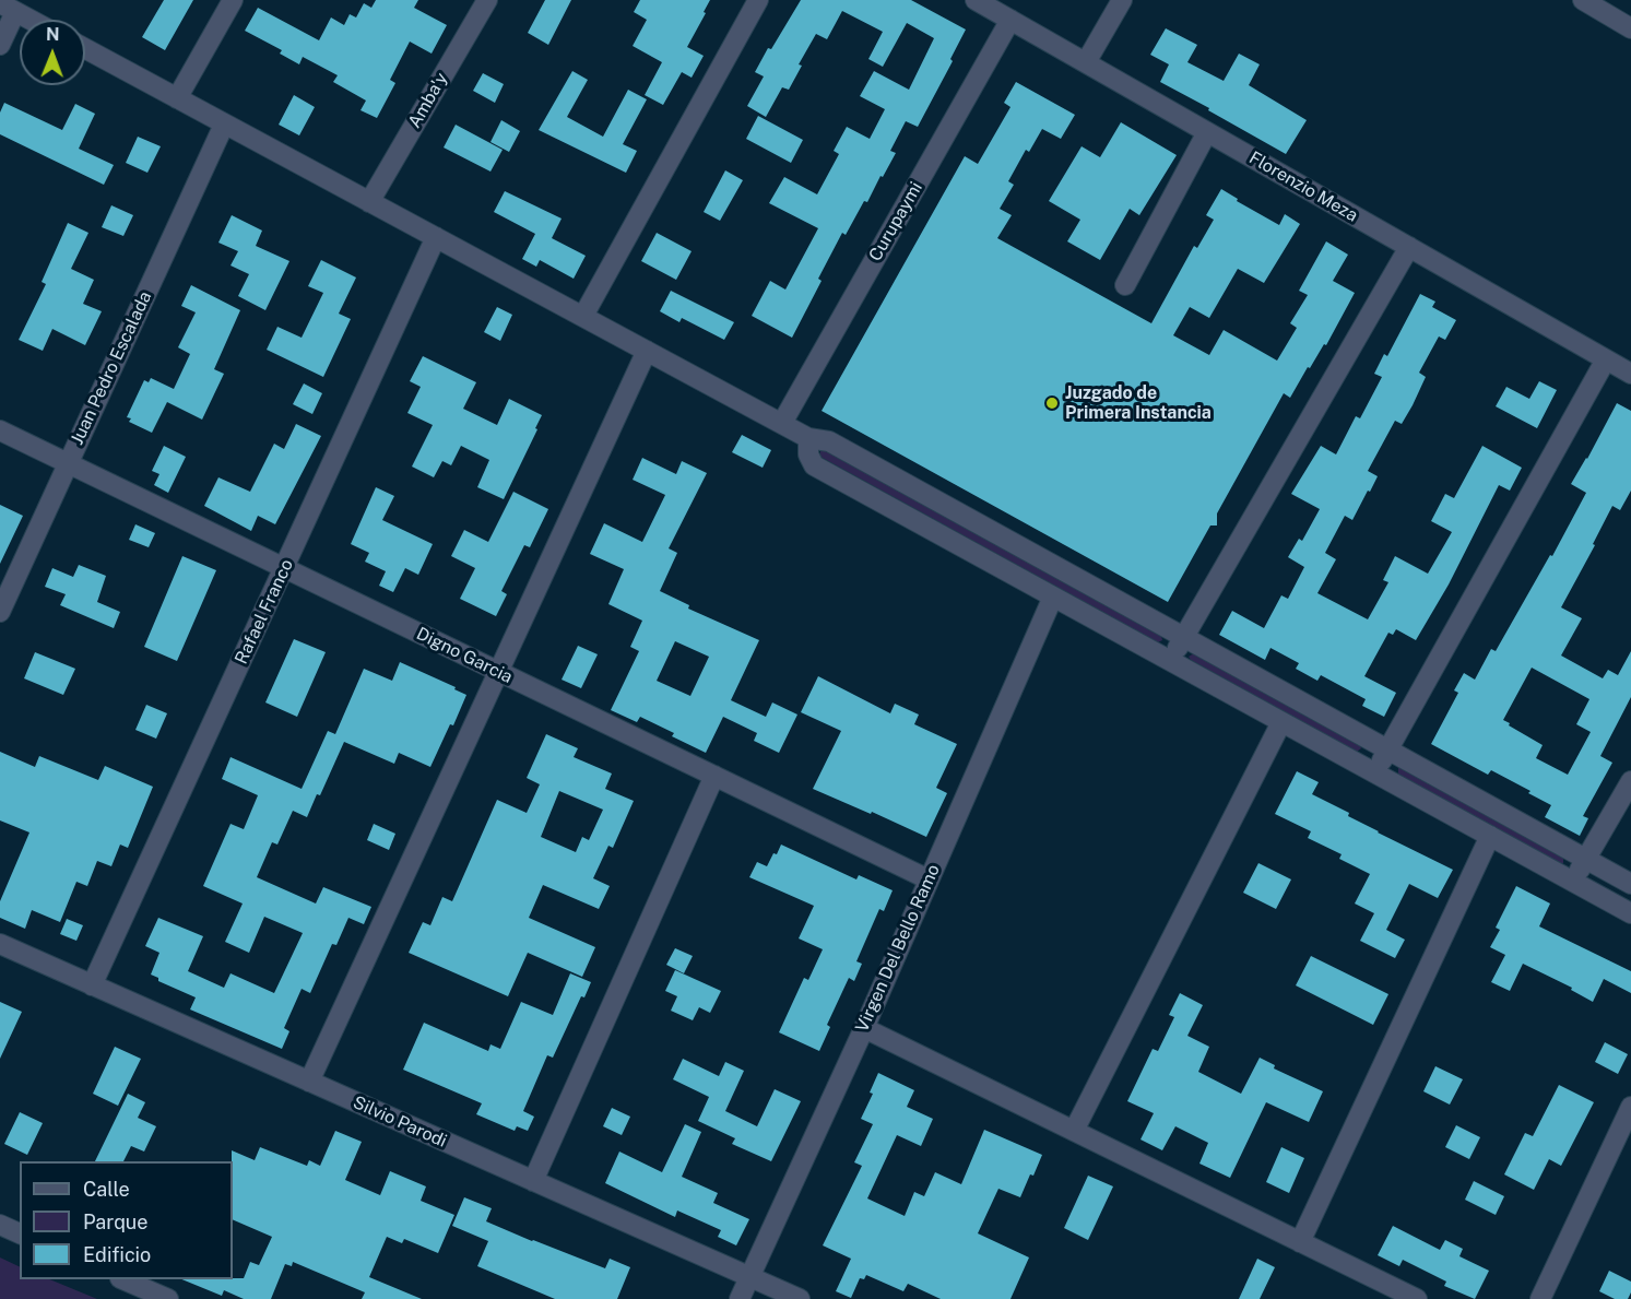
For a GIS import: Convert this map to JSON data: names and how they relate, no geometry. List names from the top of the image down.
{
  "streets": {
    "street": [
      "Amba'y",
      "Florenzio Meza",
      "Curupaymi",
      "Juan Pedro Escalada",
      "Rafael Franco",
      "Digno Garcia",
      "Virgen Del Bello Ramo",
      "Silvio Parodi"
    ]
  },
  "crossings": [
    ["Florenzio Meza", "Curupaymi"],
    ["Juan Pedro Escalada", "Digno Garcia"],
    ["Rafael Franco", "Digno Garcia"],
    ["Rafael Franco", "Silvio Parodi"],
    ["Digno Garcia", "Virgen Del Bello Ramo"],
    ["Virgen Del Bello Ramo", "Silvio Parodi"]
  ],
  "places": ["Juzgado de Primera Instancia"],
  "legend": ["Calle", "Parque", "Edificio"],
  "north": "top"
}
